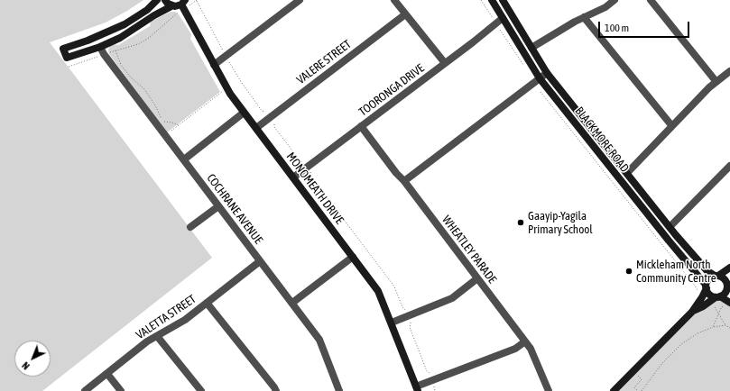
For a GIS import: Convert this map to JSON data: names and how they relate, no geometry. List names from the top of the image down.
{
  "streets": {
    "street": [
      "VALERE STREET",
      "TOORONGA DRIVE",
      "BLACKMORE ROAD",
      "MONOMEATH DRIVE",
      "COCHRANE AVENUE",
      "WHEATLEY PARADE",
      "VALETTA STREET"
    ]
  },
  "crossings": [
    ["VALERE STREET", "MONOMEATH DRIVE"],
    ["TOORONGA DRIVE", "BLACKMORE ROAD"],
    ["TOORONGA DRIVE", "MONOMEATH DRIVE"],
    ["TOORONGA DRIVE", "WHEATLEY PARADE"],
    ["COCHRANE AVENUE", "VALETTA STREET"]
  ],
  "places": ["Gaayip-Yagila Primary School", "Mickleham North Community Centre"],
  "scale_bar": "100 m",
  "north": "bottom left"
}
